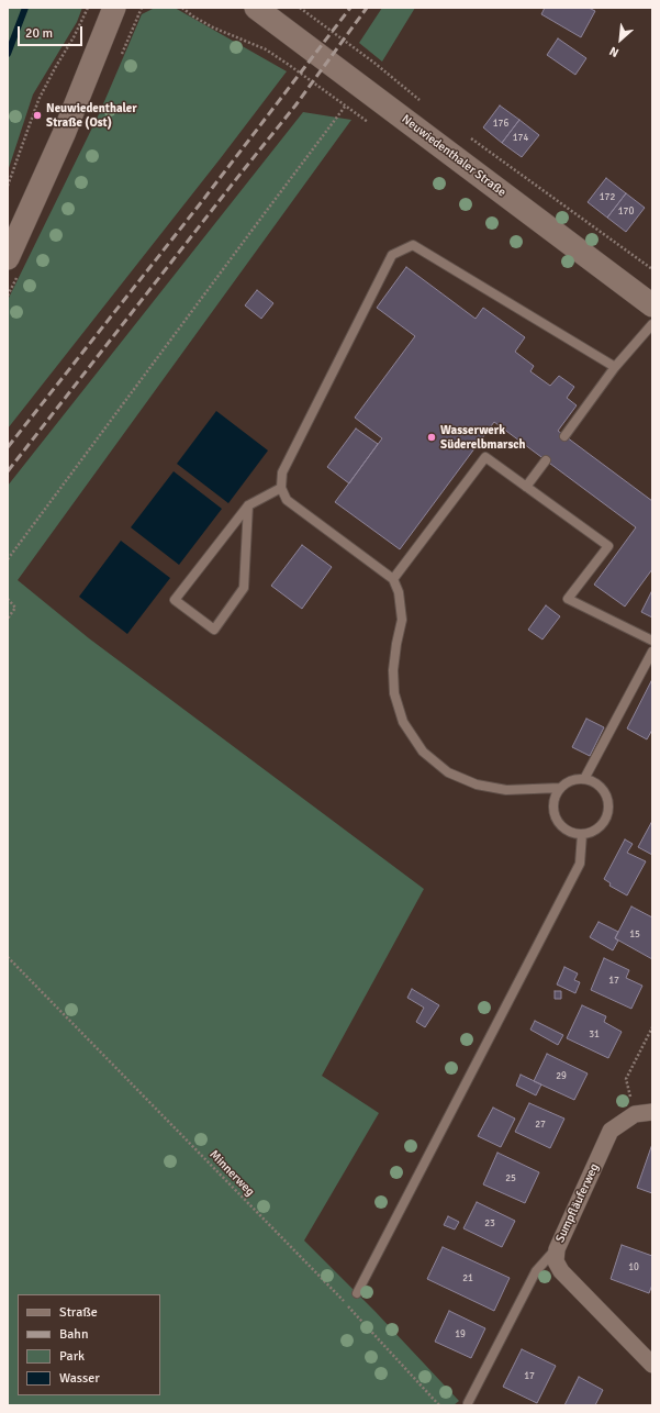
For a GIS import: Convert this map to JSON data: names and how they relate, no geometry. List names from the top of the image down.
{
  "streets": {
    "street": ["Neuwiedenthaler Straße", "Sumpfläuferweg"],
    "path": ["Minnerweg"]
  },
  "places": ["Neuwiedenthaler Straße (Ost)", "Wasserwerk Süderelbmarsch"],
  "house_numbers": [
    "176",
    "174",
    "172",
    "170",
    "15",
    "17",
    "31",
    "29",
    "27",
    "25",
    "23",
    "10",
    "21",
    "19",
    "17"
  ],
  "legend": [
    "Straße",
    "Bahn",
    "Park",
    "Wasser"
  ],
  "scale_bar": "20 m",
  "north": "bottom left"
}
